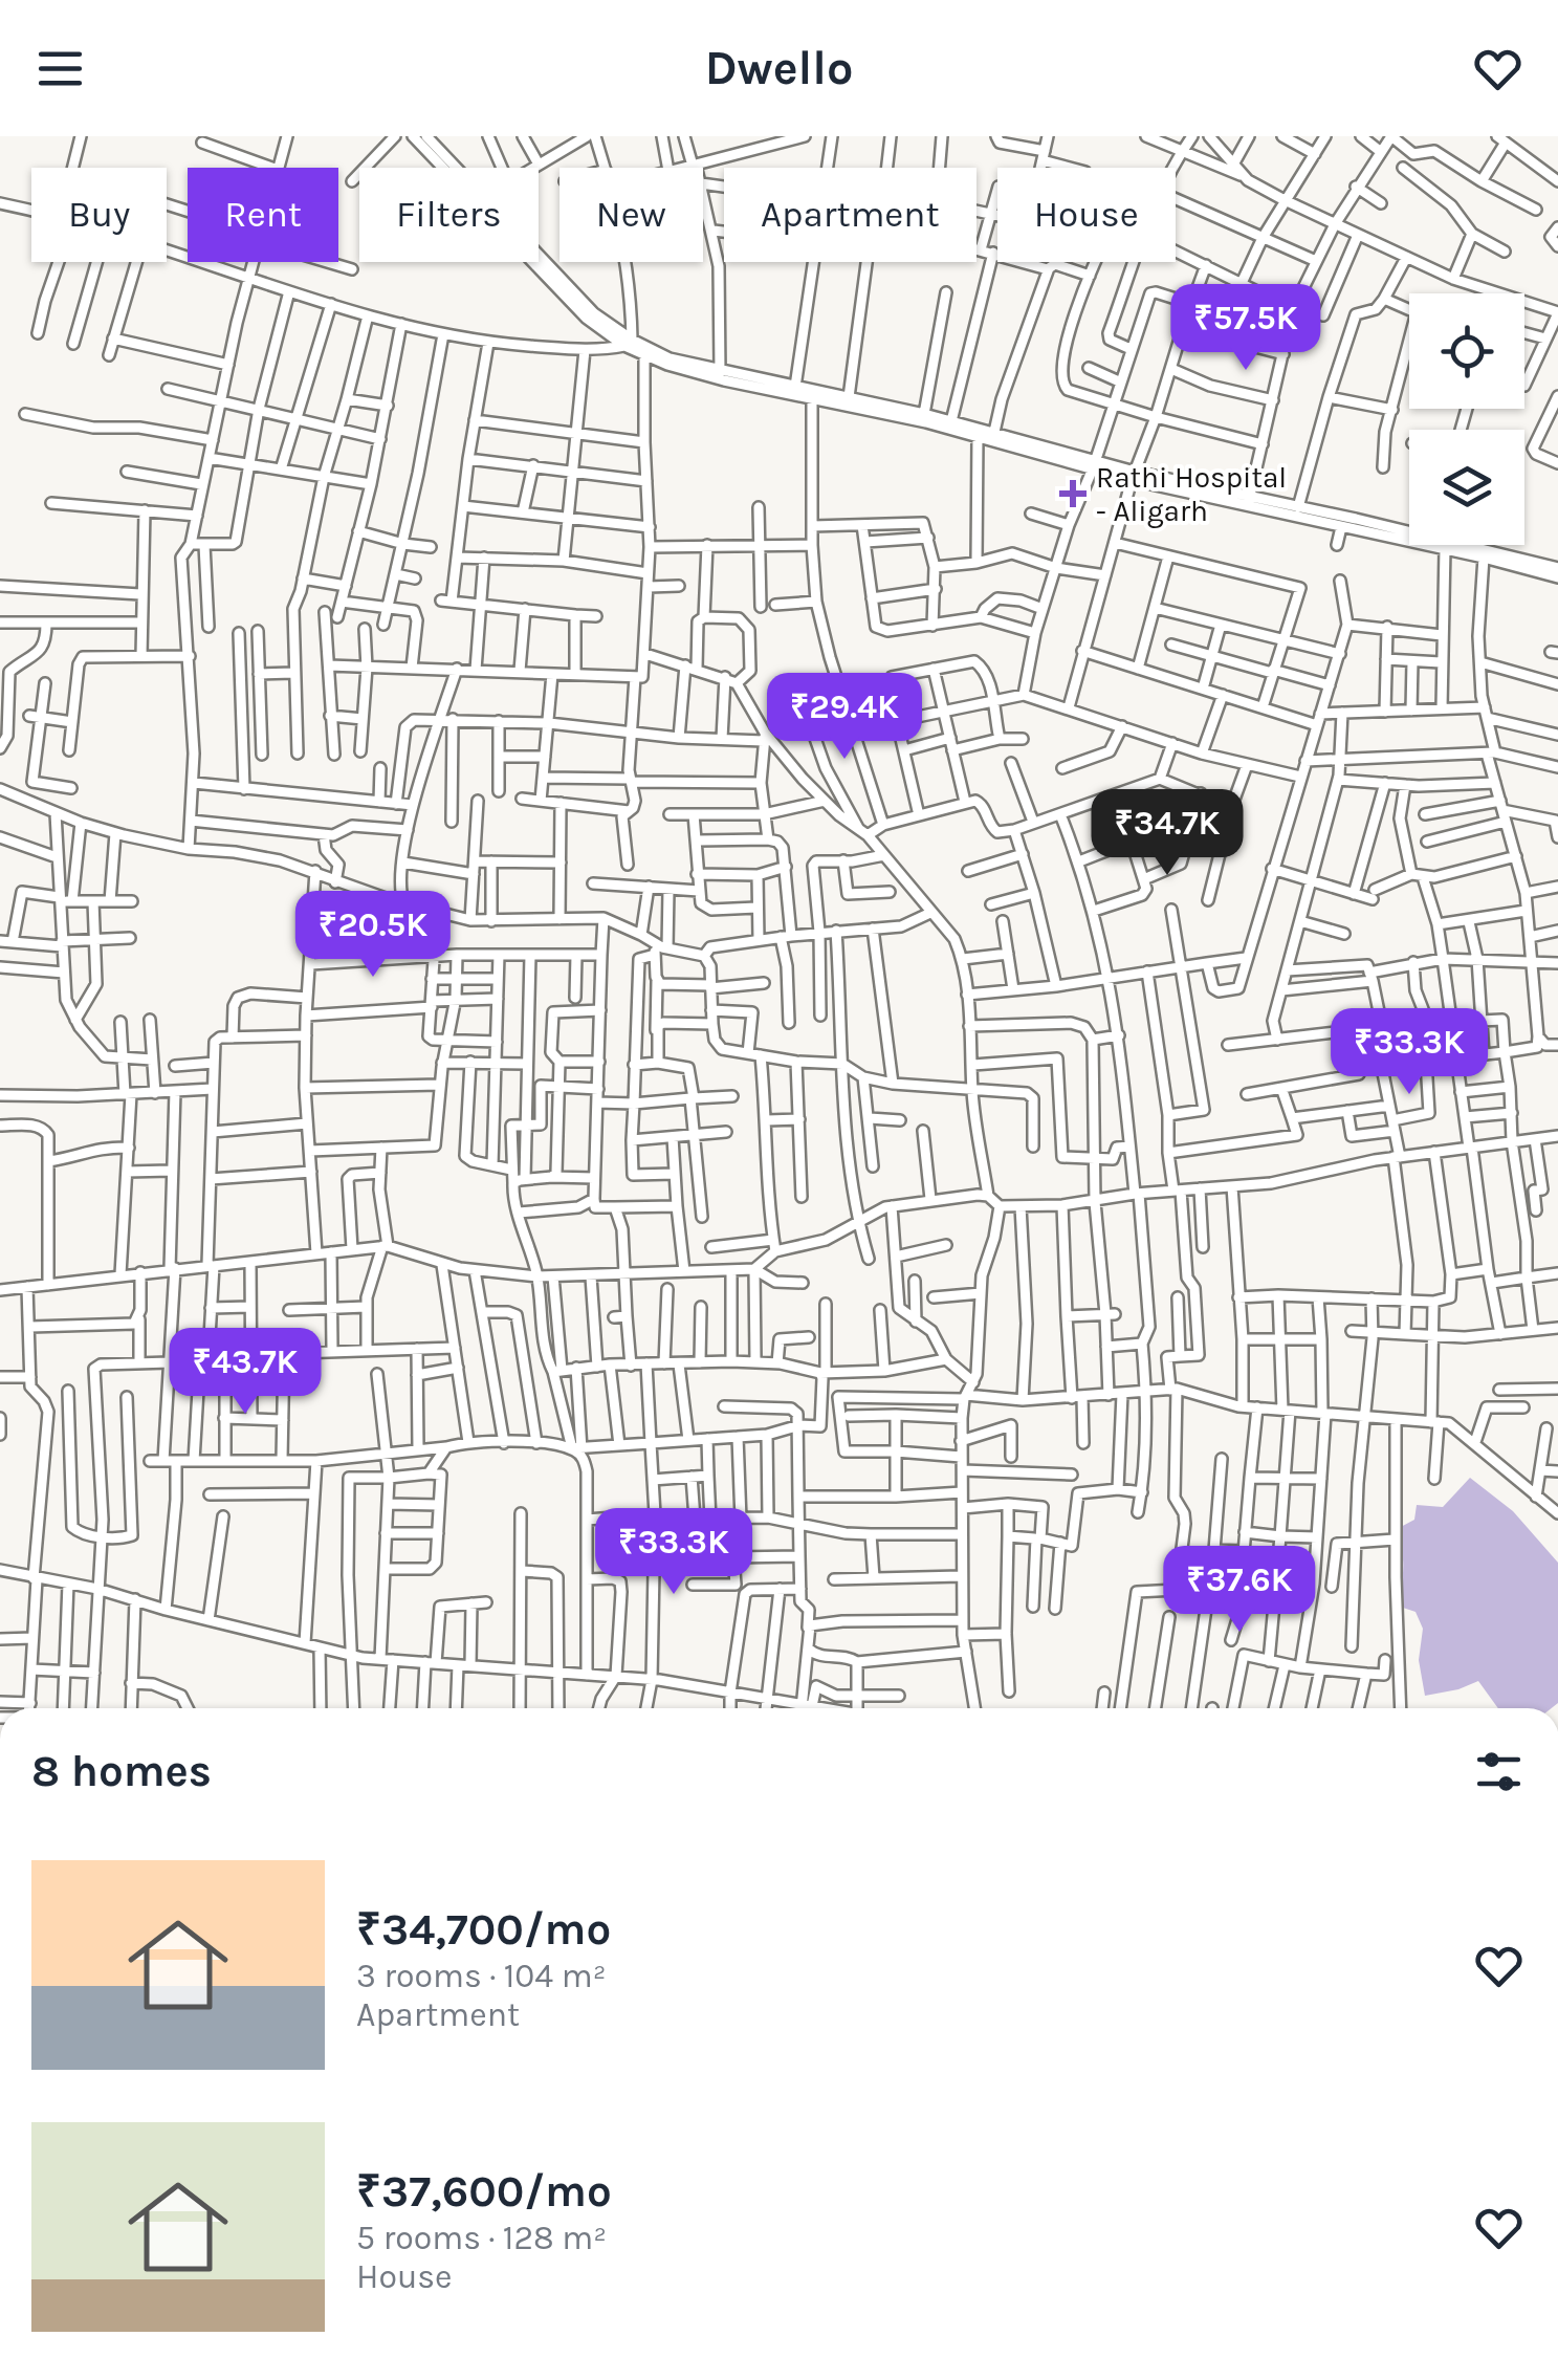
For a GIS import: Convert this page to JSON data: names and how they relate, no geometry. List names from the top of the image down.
{
  "places": {
    "health": ["Rathi Hospital - Aligarh"]
  },
  "page": {
    "header": "Dwello",
    "chip": [
      "Buy",
      "Rent",
      "Filters",
      "New",
      "Apartment",
      "House"
    ],
    "price": [
      "₹57.5K",
      "₹29.4K",
      "₹34.7K",
      "₹20.5K",
      "₹33.3K",
      "₹43.7K",
      "₹33.3K",
      "₹37.6K"
    ],
    "heading": "8 homes",
    "list": [
      {
        "name": "₹34,700/mo",
        "note": "3 rooms · 104 m² · Apartment"
      },
      {
        "name": "₹37,600/mo",
        "note": "5 rooms · 128 m² · House"
      }
    ]
  }
}
